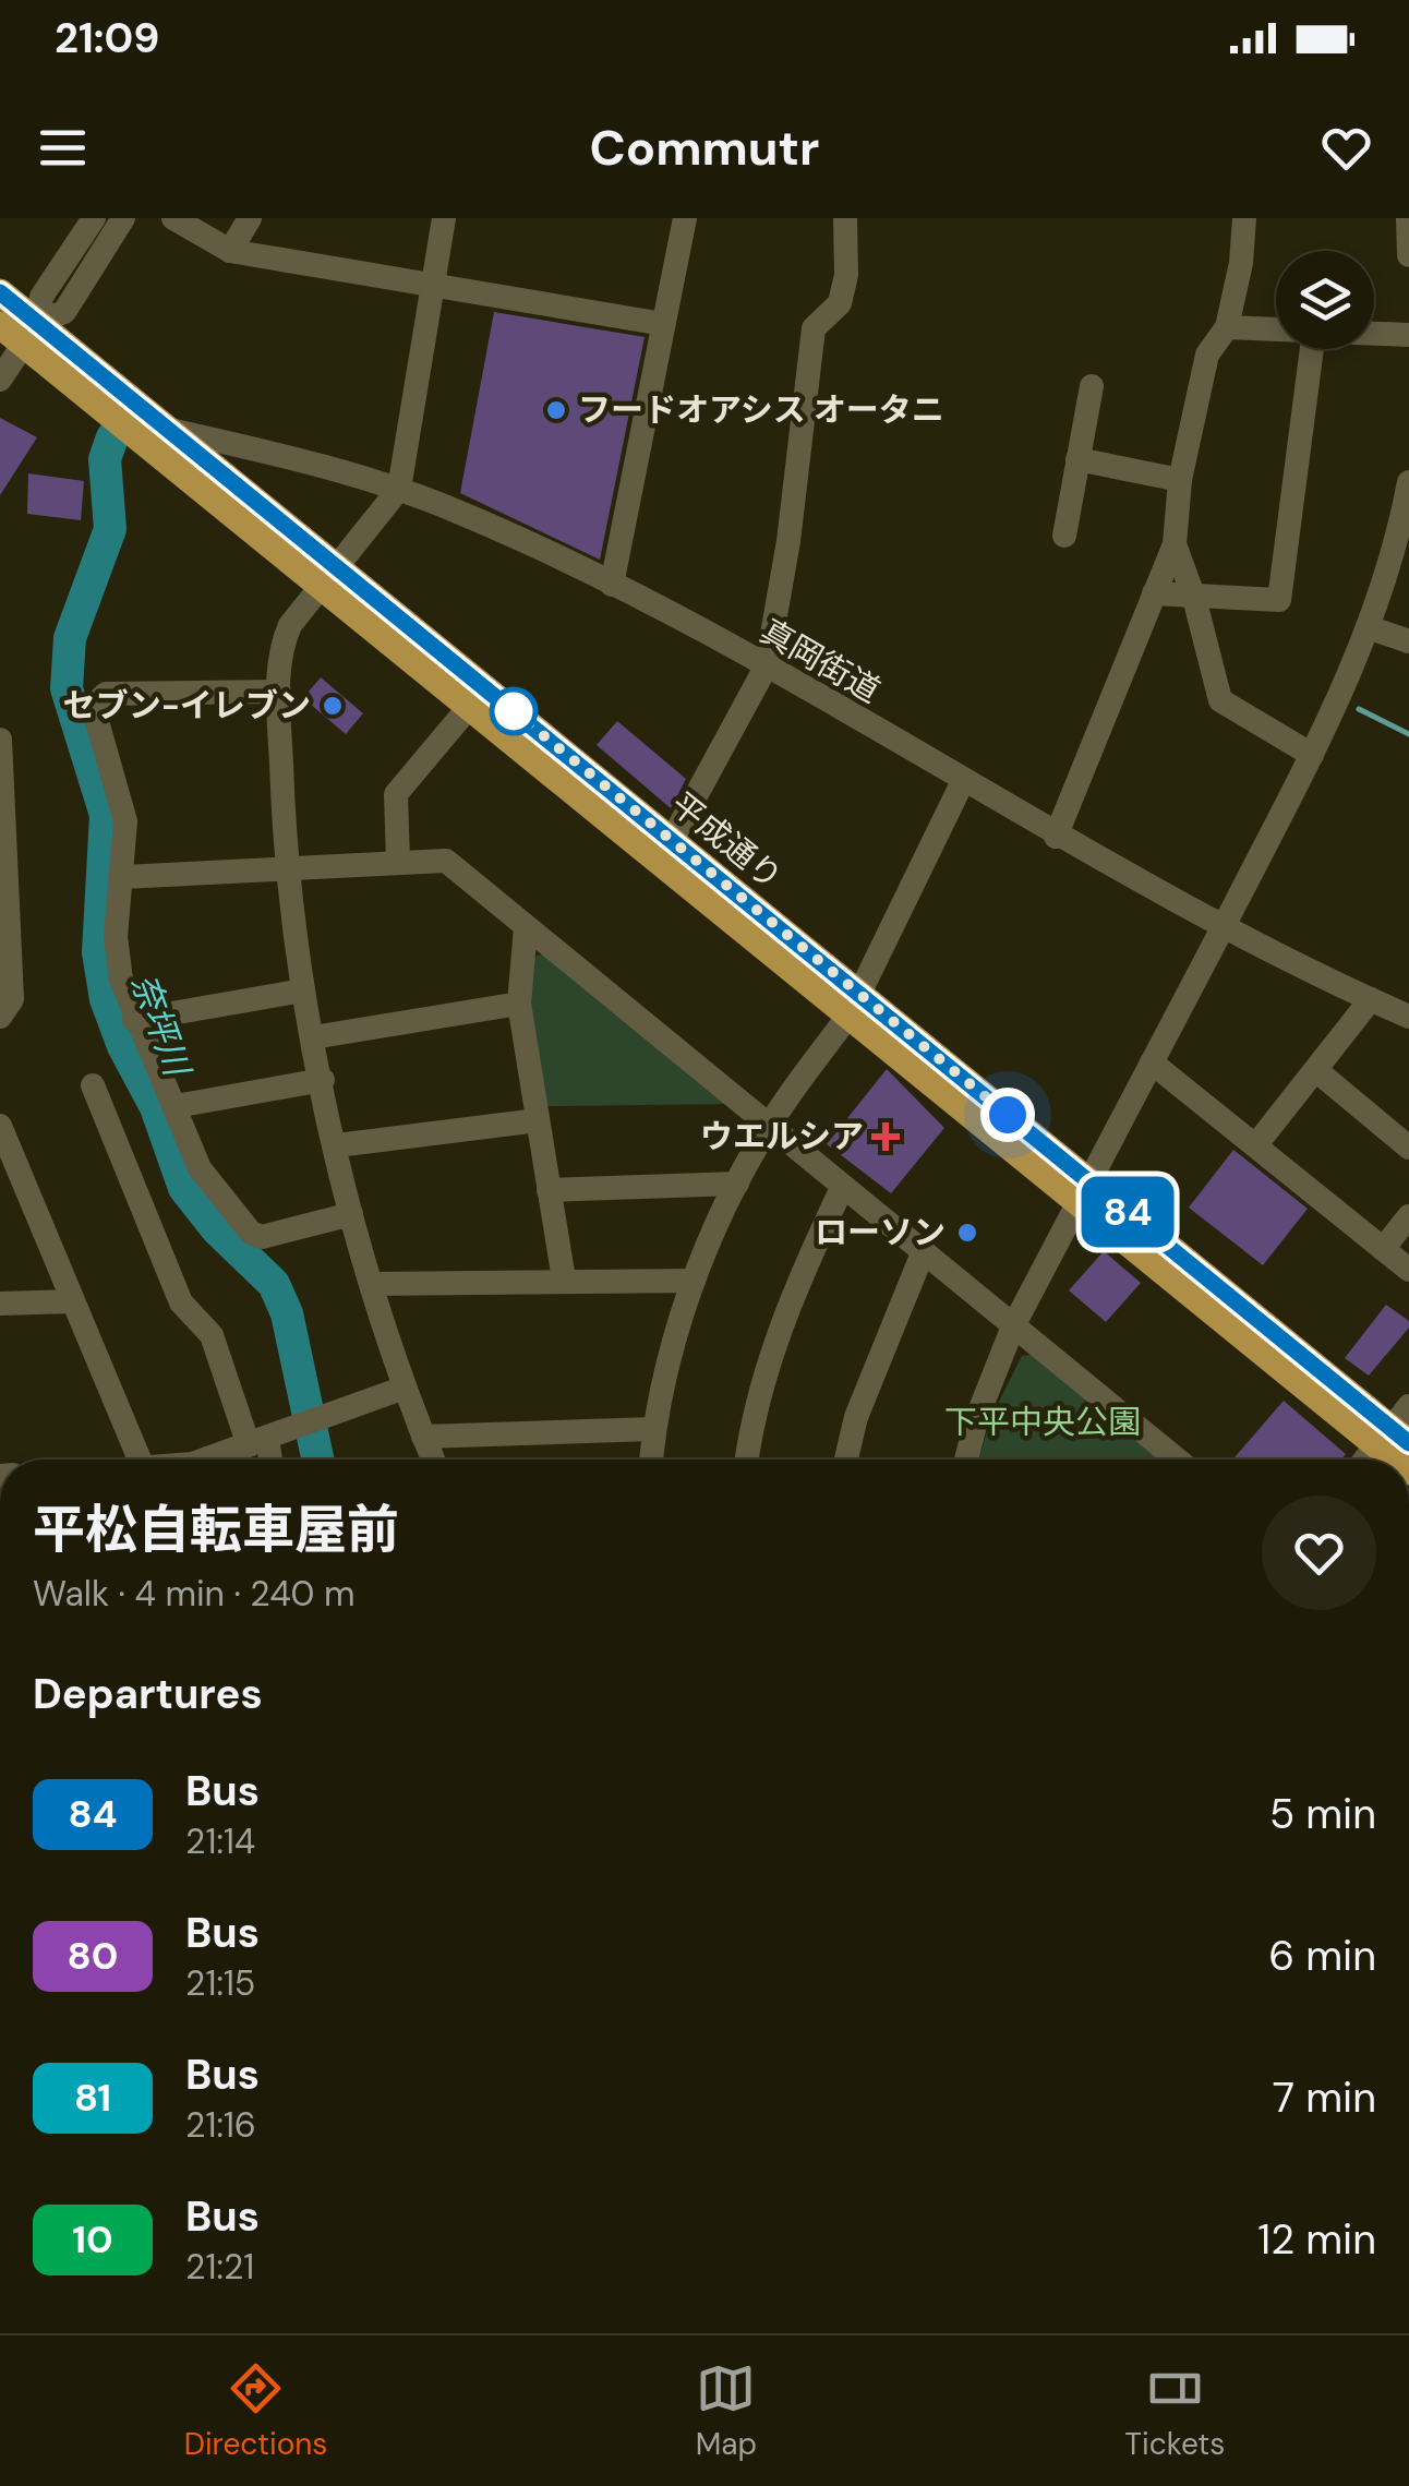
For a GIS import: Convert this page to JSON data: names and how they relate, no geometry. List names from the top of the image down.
{
  "streets": {
    "main road": ["平成通り"],
    "street": ["真岡街道"]
  },
  "crossings": [
    ["真岡街道", "平成通り"]
  ],
  "water": ["奈坪川"],
  "parks": ["下平中央公園"],
  "places": {
    "other": ["フードオアシス オータニ", "セブン-イレブン", "ローソン"],
    "health": ["ウエルシア"]
  },
  "lines": ["bus line 84"],
  "page": {
    "status": "21:09",
    "header": "Commutr",
    "on_map": "84",
    "heading": [
      ["平松自転車屋前", "Walk · 4 min · 240 m"],
      "Departures"
    ],
    "list": [
      {
        "mark": "84",
        "name": "Bus",
        "note": "21:14",
        "value": "5 min"
      },
      {
        "mark": "80",
        "name": "Bus",
        "note": "21:15",
        "value": "6 min"
      },
      {
        "mark": "81",
        "name": "Bus",
        "note": "21:16",
        "value": "7 min"
      },
      {
        "mark": "10",
        "name": "Bus",
        "note": "21:21",
        "value": "12 min"
      }
    ],
    "tabs": ["Directions", "Map", "Tickets"]
  }
}
